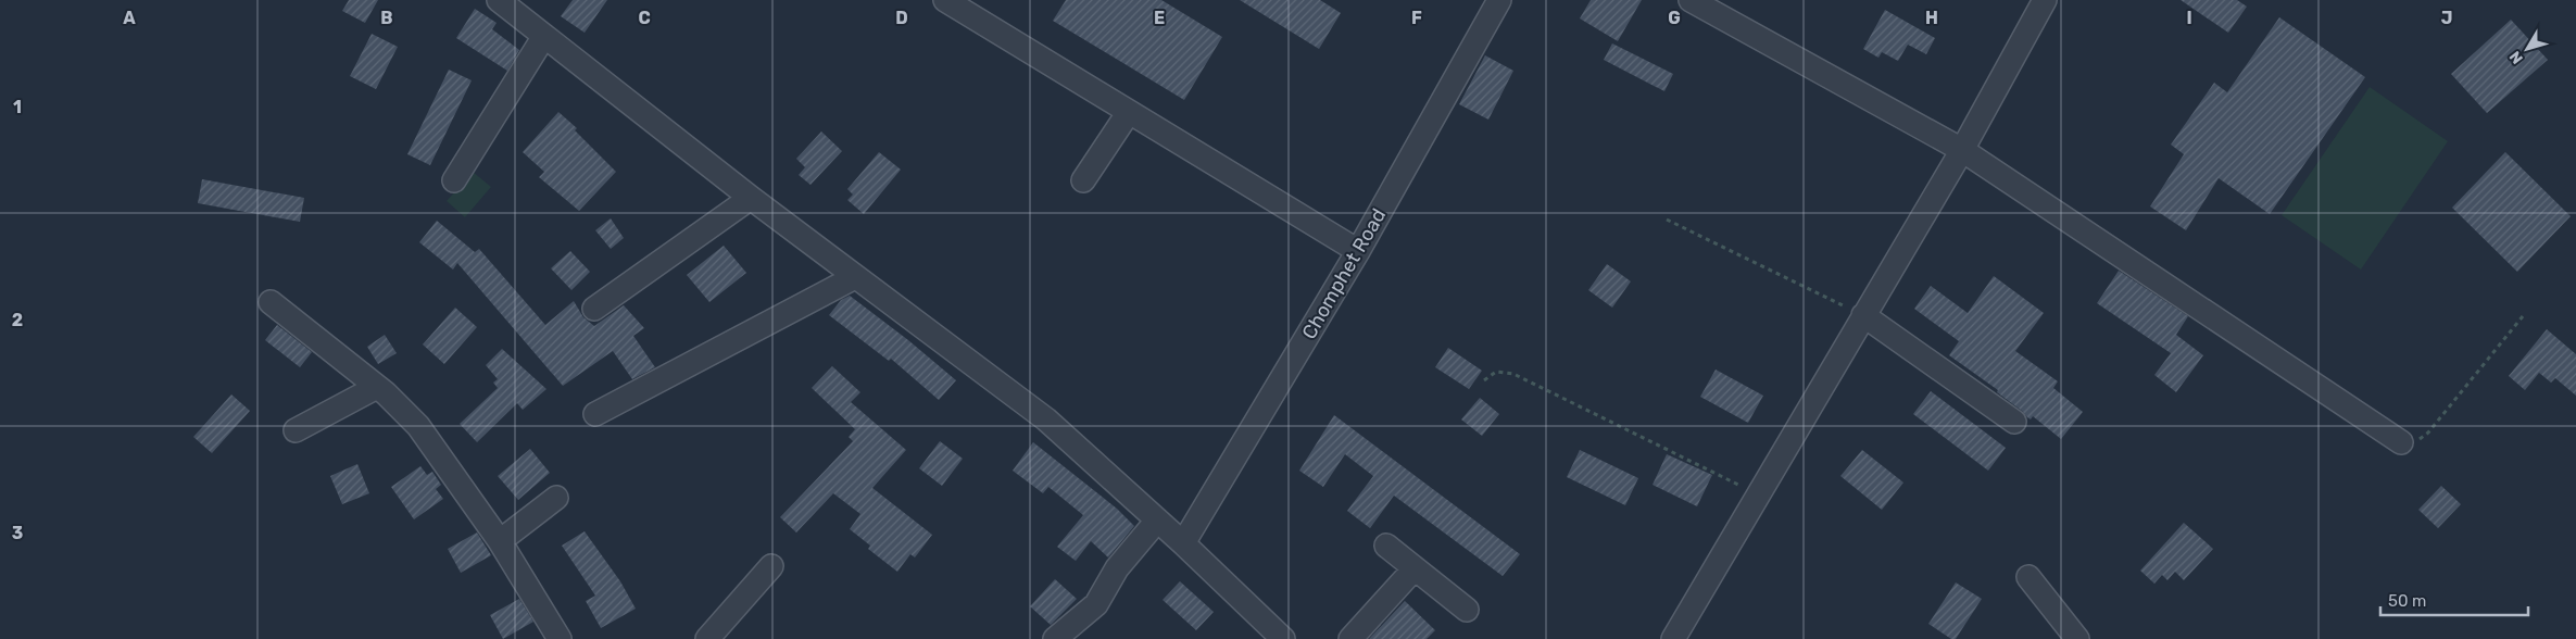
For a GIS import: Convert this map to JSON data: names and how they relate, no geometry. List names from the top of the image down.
{
  "streets": {
    "street": ["Chomphet Road"]
  },
  "scale_bar": "50 m",
  "north": "bottom left",
  "grid": {
    "columns": [
      "A",
      "B",
      "C",
      "D",
      "E",
      "F",
      "G",
      "H",
      "I",
      "J"
    ],
    "rows": ["1", "2", "3"]
  }
}
